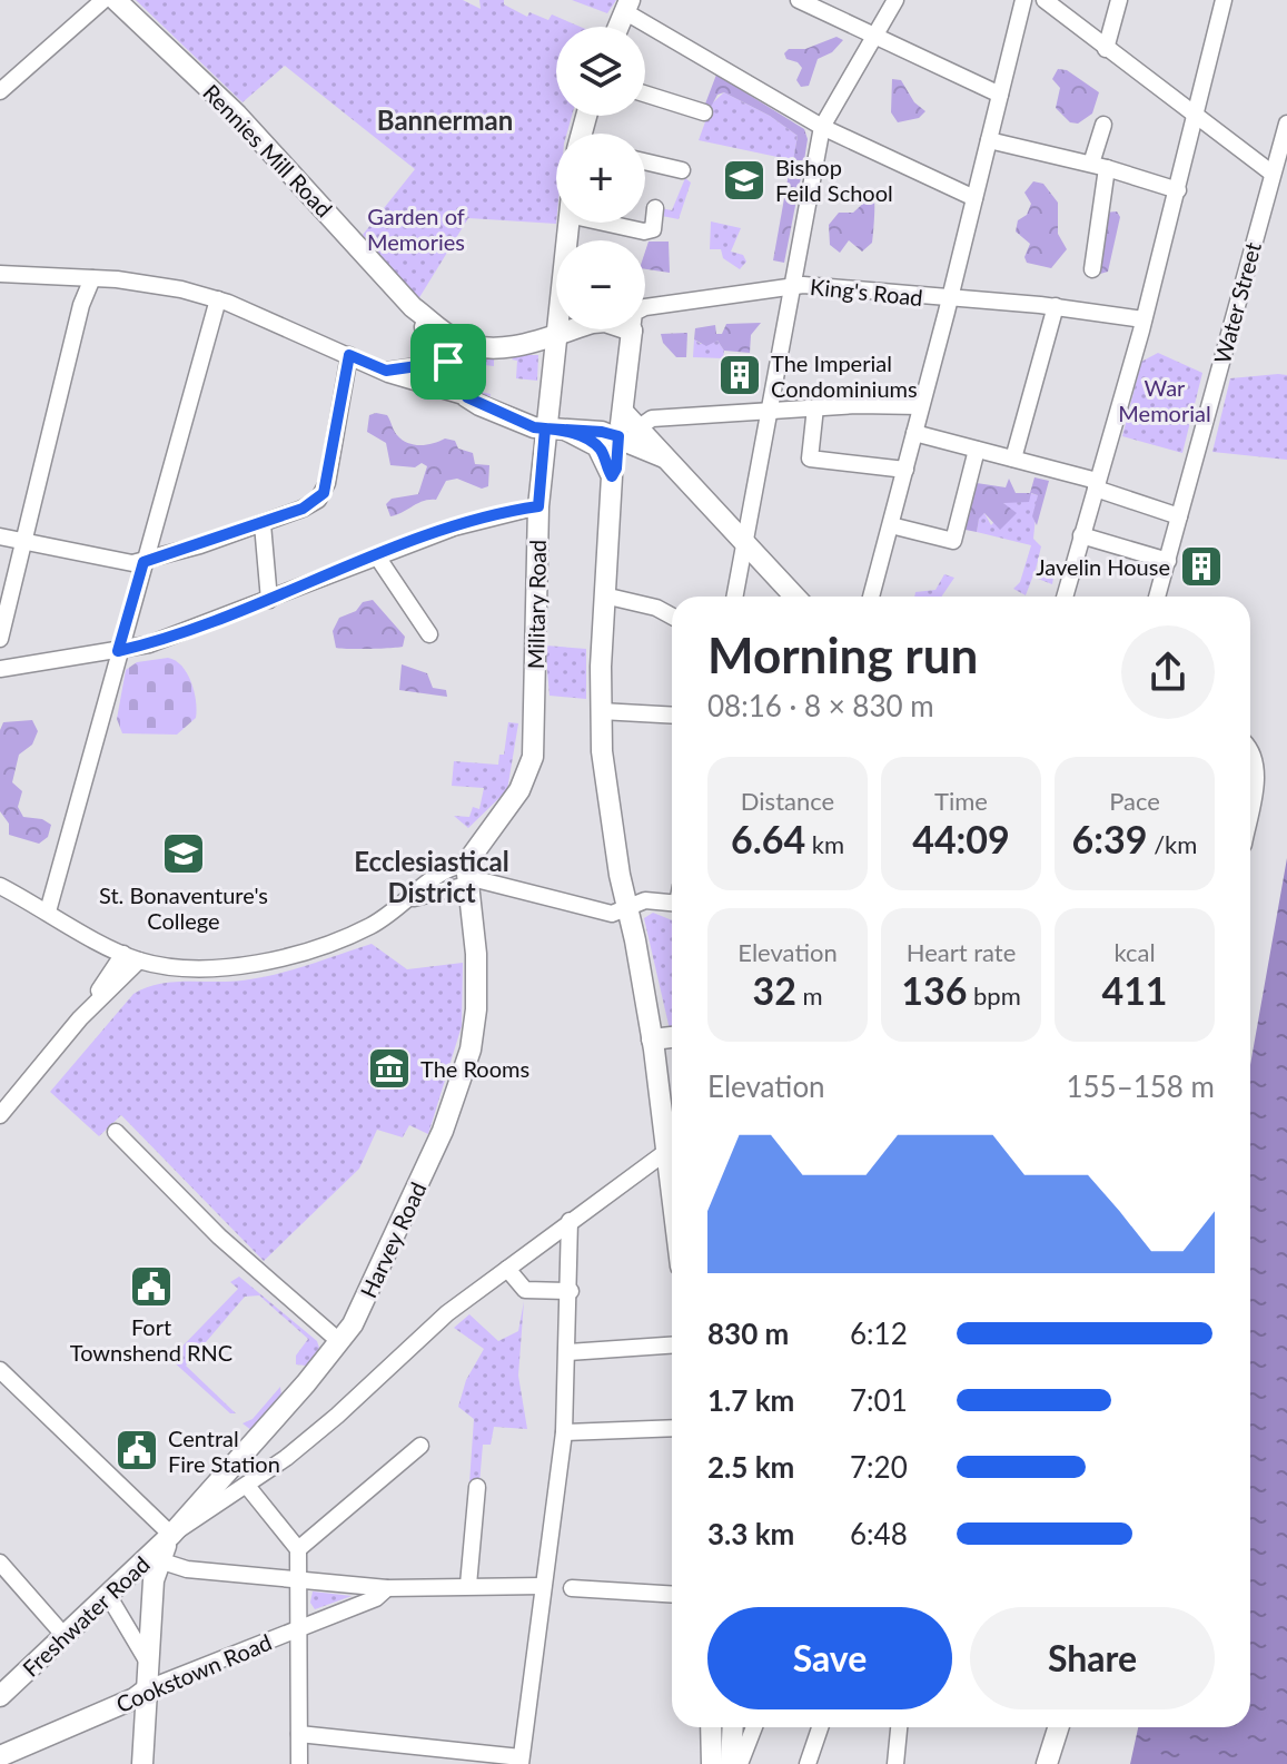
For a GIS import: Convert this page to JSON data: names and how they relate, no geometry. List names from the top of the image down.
{
  "streets": {
    "main road": [
      "Rennies Mill Road",
      "Military Road",
      "Harvey Road",
      "Freshwater Road",
      "Cookstown Road"
    ],
    "street": ["King's Road", "Water Street"]
  },
  "crossings": [
    ["Rennies Mill Road", "King's Road"],
    ["Rennies Mill Road", "Military Road"],
    ["Harvey Road", "Freshwater Road"]
  ],
  "districts": ["Bannerman", "Ecclesiastical District"],
  "parks": ["Garden of Memories", "War Memorial"],
  "places": {
    "school or university": ["Bishop Feild School", "St. Bonaventure's College"],
    "building": ["The Imperial Condominiums", "Javelin House"],
    "museum": ["The Rooms"],
    "public building": ["Fort Townshend RNC", "Central Fire Station"]
  },
  "page": {
    "map_buttons": ["+", "−"],
    "heading": ["Morning run", "08:16 · 8 × 830 m"],
    "stats": [
      ["Distance", "6.64 km"],
      ["Time", "44:09"],
      ["Pace", "6:39 /km"],
      ["Elevation", "32 m"],
      ["Heart rate", "136 bpm"],
      ["kcal", "411"]
    ],
    "chart": ["Elevation", "155–158 m"],
    "list": [
      {
        "name": "830 m",
        "note": "6:12"
      },
      {
        "name": "1.7 km",
        "note": "7:01"
      },
      {
        "name": "2.5 km",
        "note": "7:20"
      },
      {
        "name": "3.3 km",
        "note": "6:48"
      }
    ],
    "buttons": ["Save", "Share"]
  }
}
